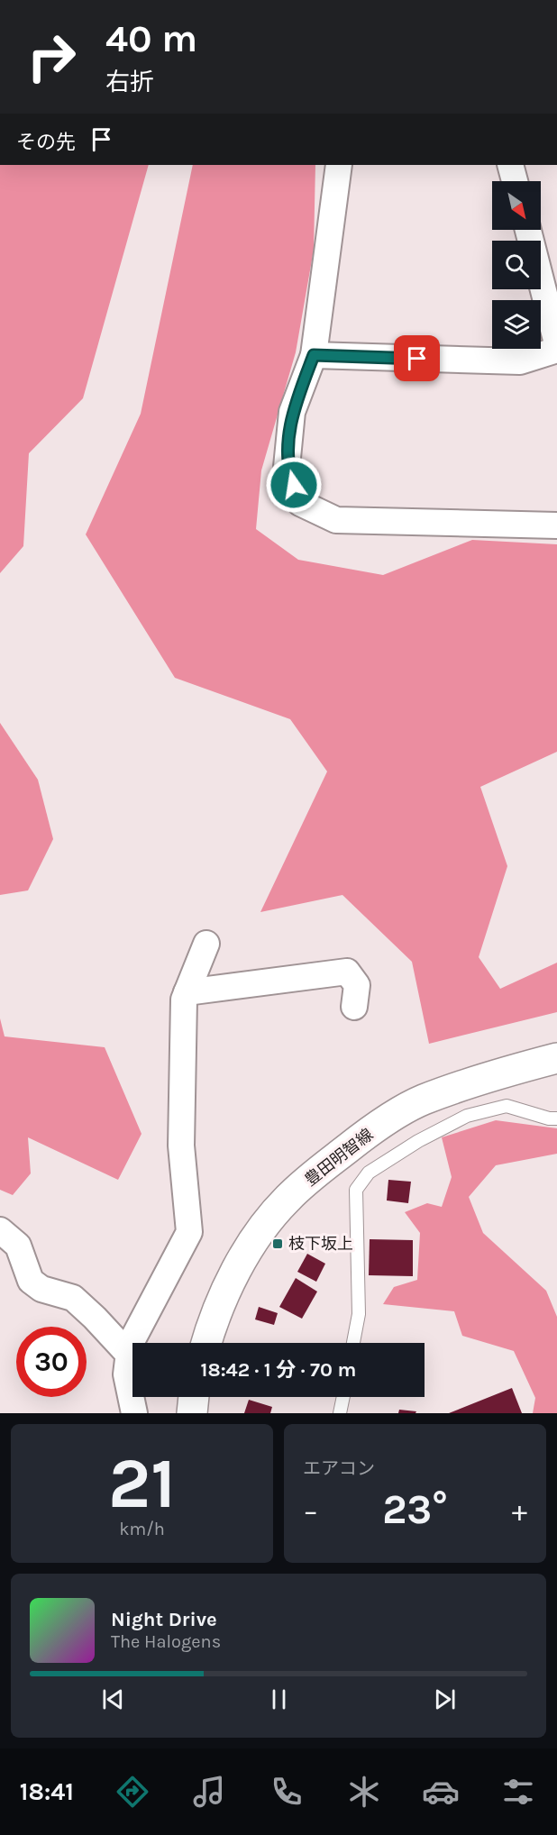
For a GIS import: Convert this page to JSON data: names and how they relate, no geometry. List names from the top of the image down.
{
  "streets": {
    "main road": ["豊田明智線"]
  },
  "places": {
    "transit": ["枝下坂上"]
  },
  "north": "bottom right",
  "page": {
    "turn": ["40 m", "右折"],
    "then": "その先",
    "limit": "30",
    "trip": "18:42 · 1 分 · 70 m",
    "tile": [
      ["21", "km/h"],
      "エアコン"
    ],
    "heat": ["−", "23°", "+"],
    "song": ["Night Drive", "The Halogens"],
    "tabs": "18:41"
  }
}
